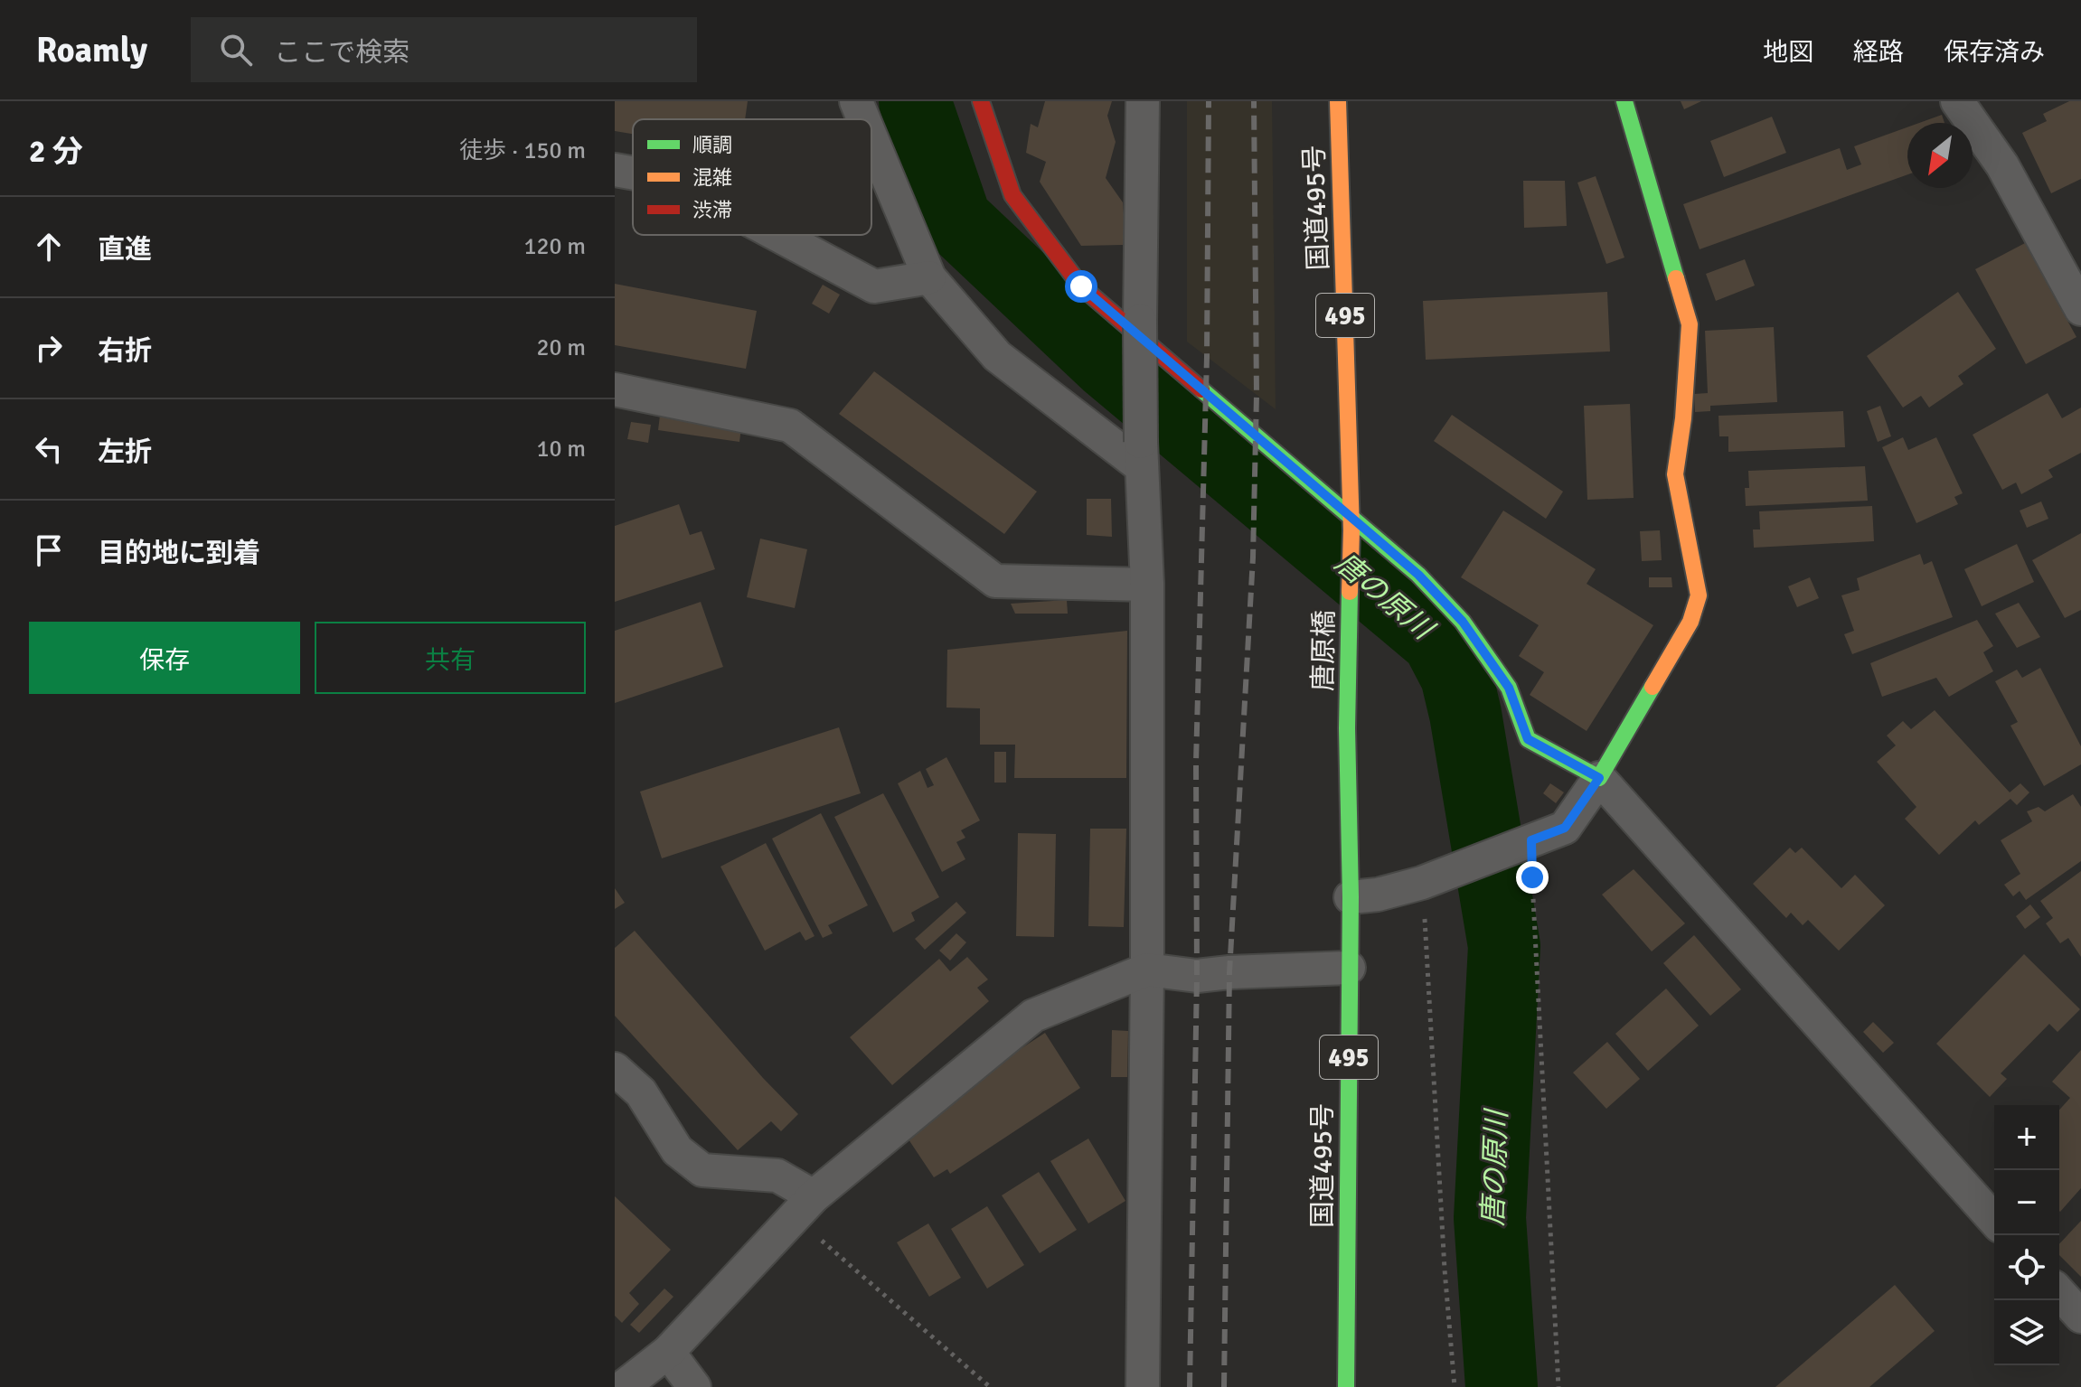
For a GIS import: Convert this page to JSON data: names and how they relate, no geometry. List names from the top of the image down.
{
  "streets": {
    "main road": ["国道495号", "495", "唐原橋"]
  },
  "crossings": [
    ["国道495号", "唐原橋"]
  ],
  "water": ["唐の原川"],
  "legend": ["順調", "混雑", "渋滞"],
  "north": "bottom left",
  "page": {
    "header": "Roamly",
    "search": "ここで検索",
    "nav": ["地図", "経路", "保存済み"],
    "heading": ["2 分", "徒歩 · 150 m"],
    "list": [
      ["直進", "120 m"],
      ["右折", "20 m"],
      ["左折", "10 m"],
      "目的地に到着"
    ],
    "buttons": ["保存", "共有"],
    "map_buttons": ["+", "−"]
  }
}
